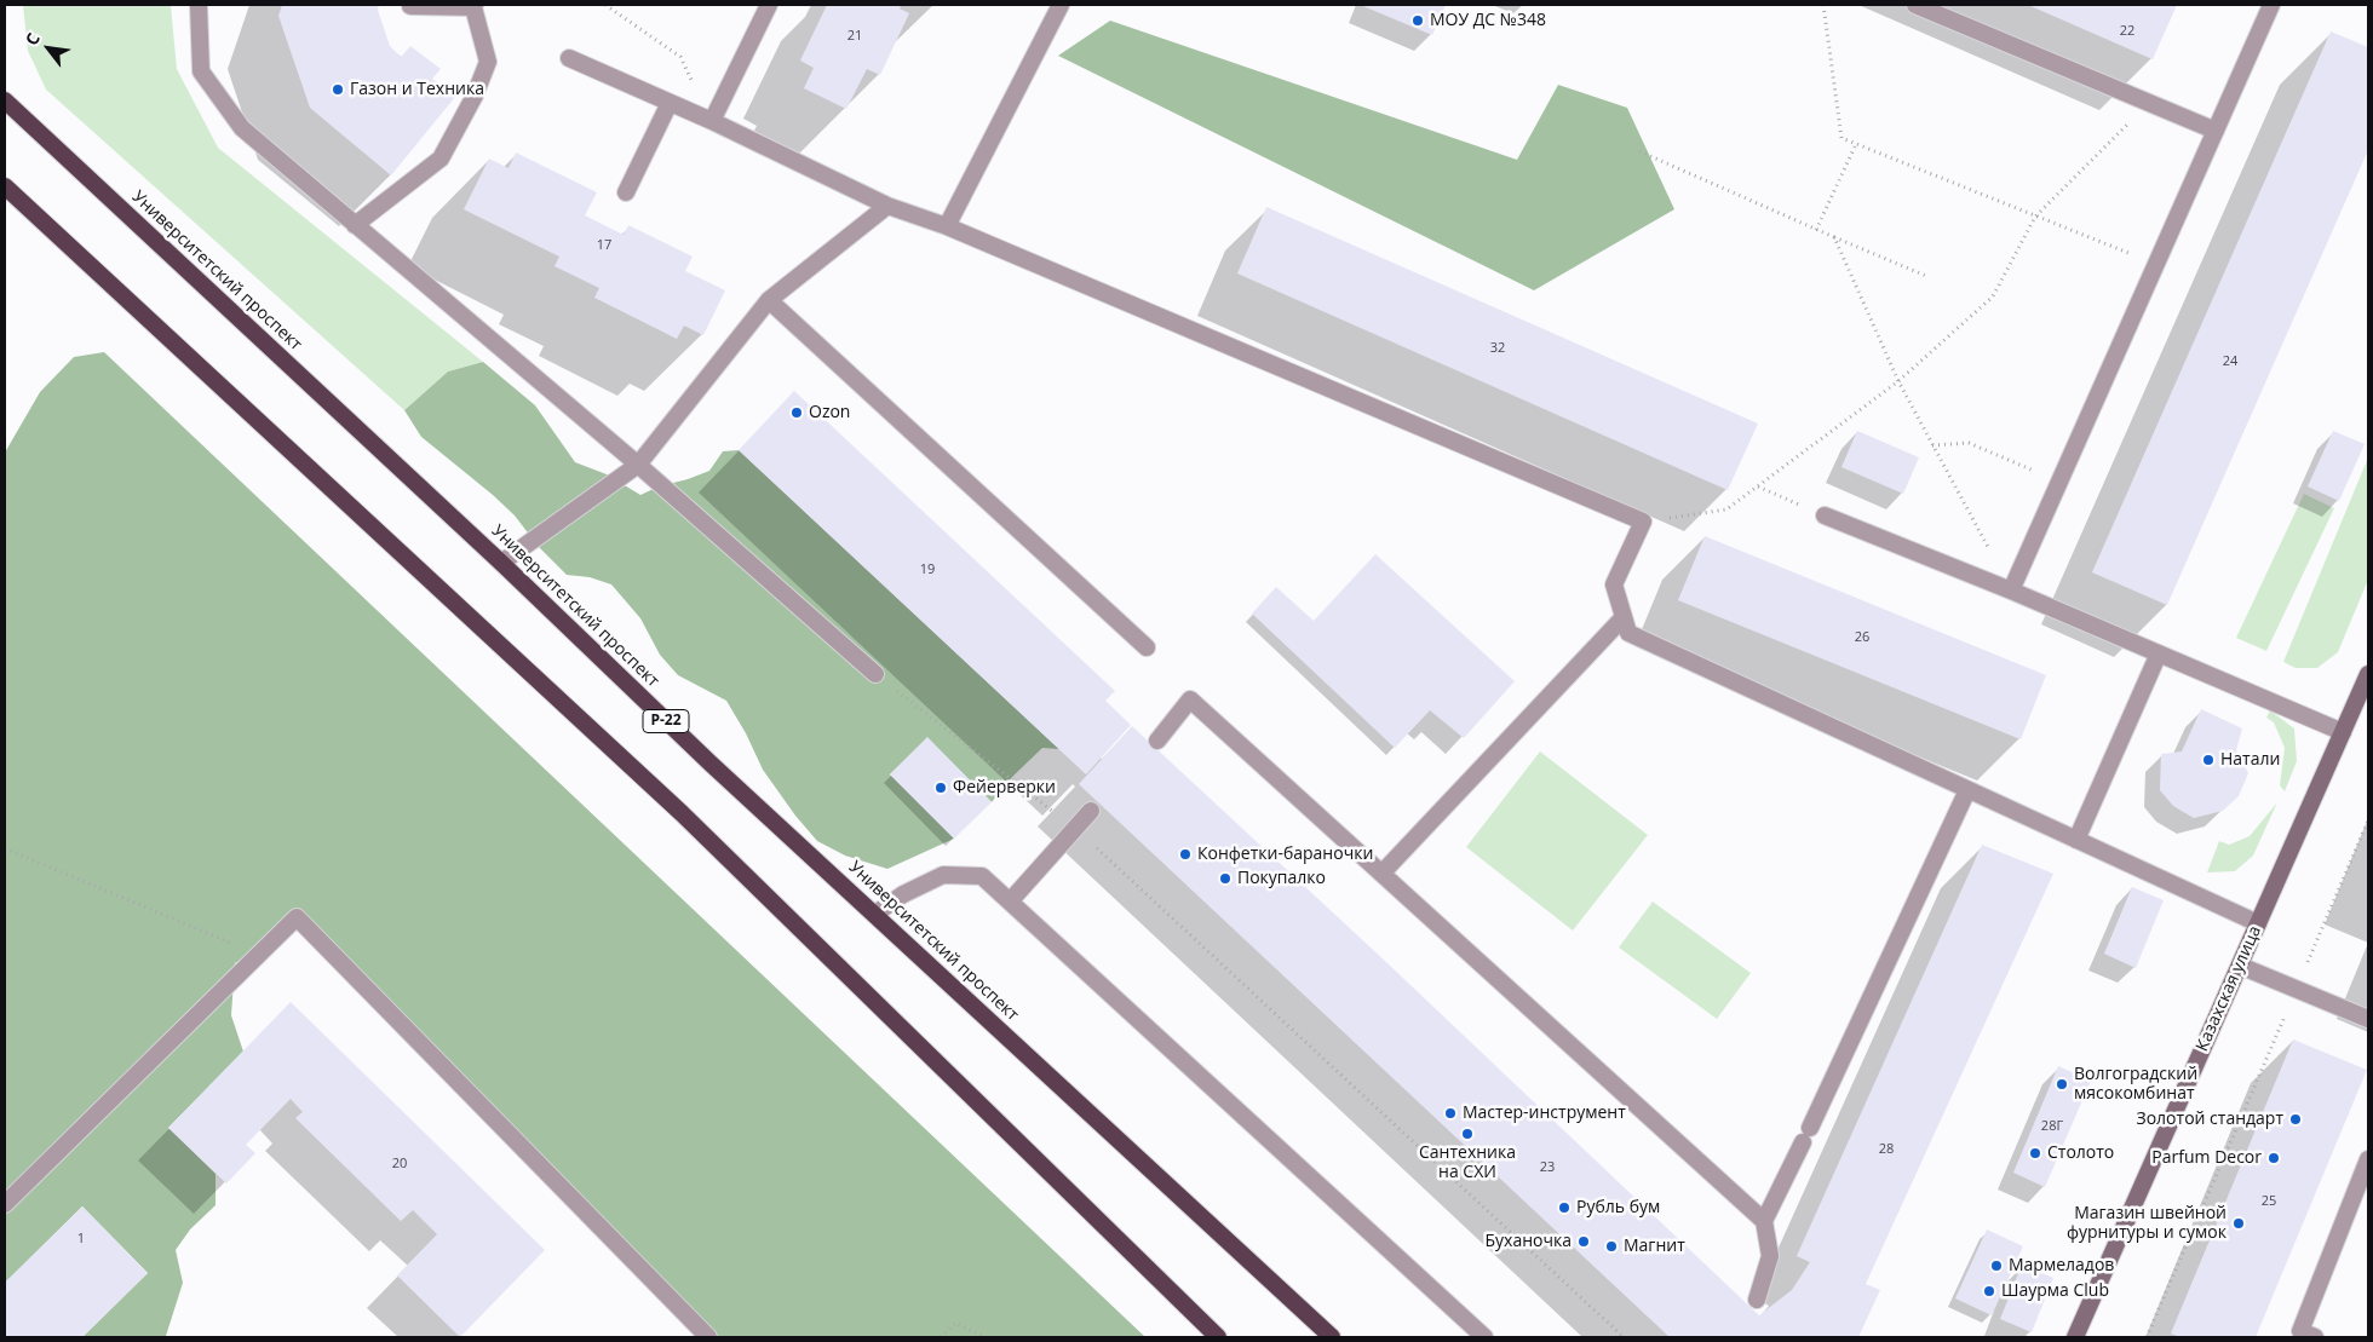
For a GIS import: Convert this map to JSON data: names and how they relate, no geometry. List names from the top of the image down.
{
  "streets": {
    "highway": ["Университетский проспект", "Р-22"],
    "main road": ["Казахская улица"]
  },
  "places": [
    "МОУ ДС №348",
    "Газон и Техника",
    "Ozon",
    "Натали",
    "Фейерверки",
    "Конфетки-бараночки",
    "Покупалко",
    "Волгоградский мясокомбинат",
    "Мастер-инструмент",
    "Золотой стандарт",
    "Сантехника на СХИ",
    "Столото",
    "Parfum Decor",
    "Рубль бум",
    "Магазин швейной фурнитуры и сумок",
    "Буханочка",
    "Магнит",
    "Мармеладов",
    "Шаурма Club"
  ],
  "house_numbers": [
    "22",
    "21",
    "17",
    "32",
    "24",
    "19",
    "26",
    "28Г",
    "28",
    "20",
    "23",
    "25",
    "1"
  ],
  "north": "top left"
}
